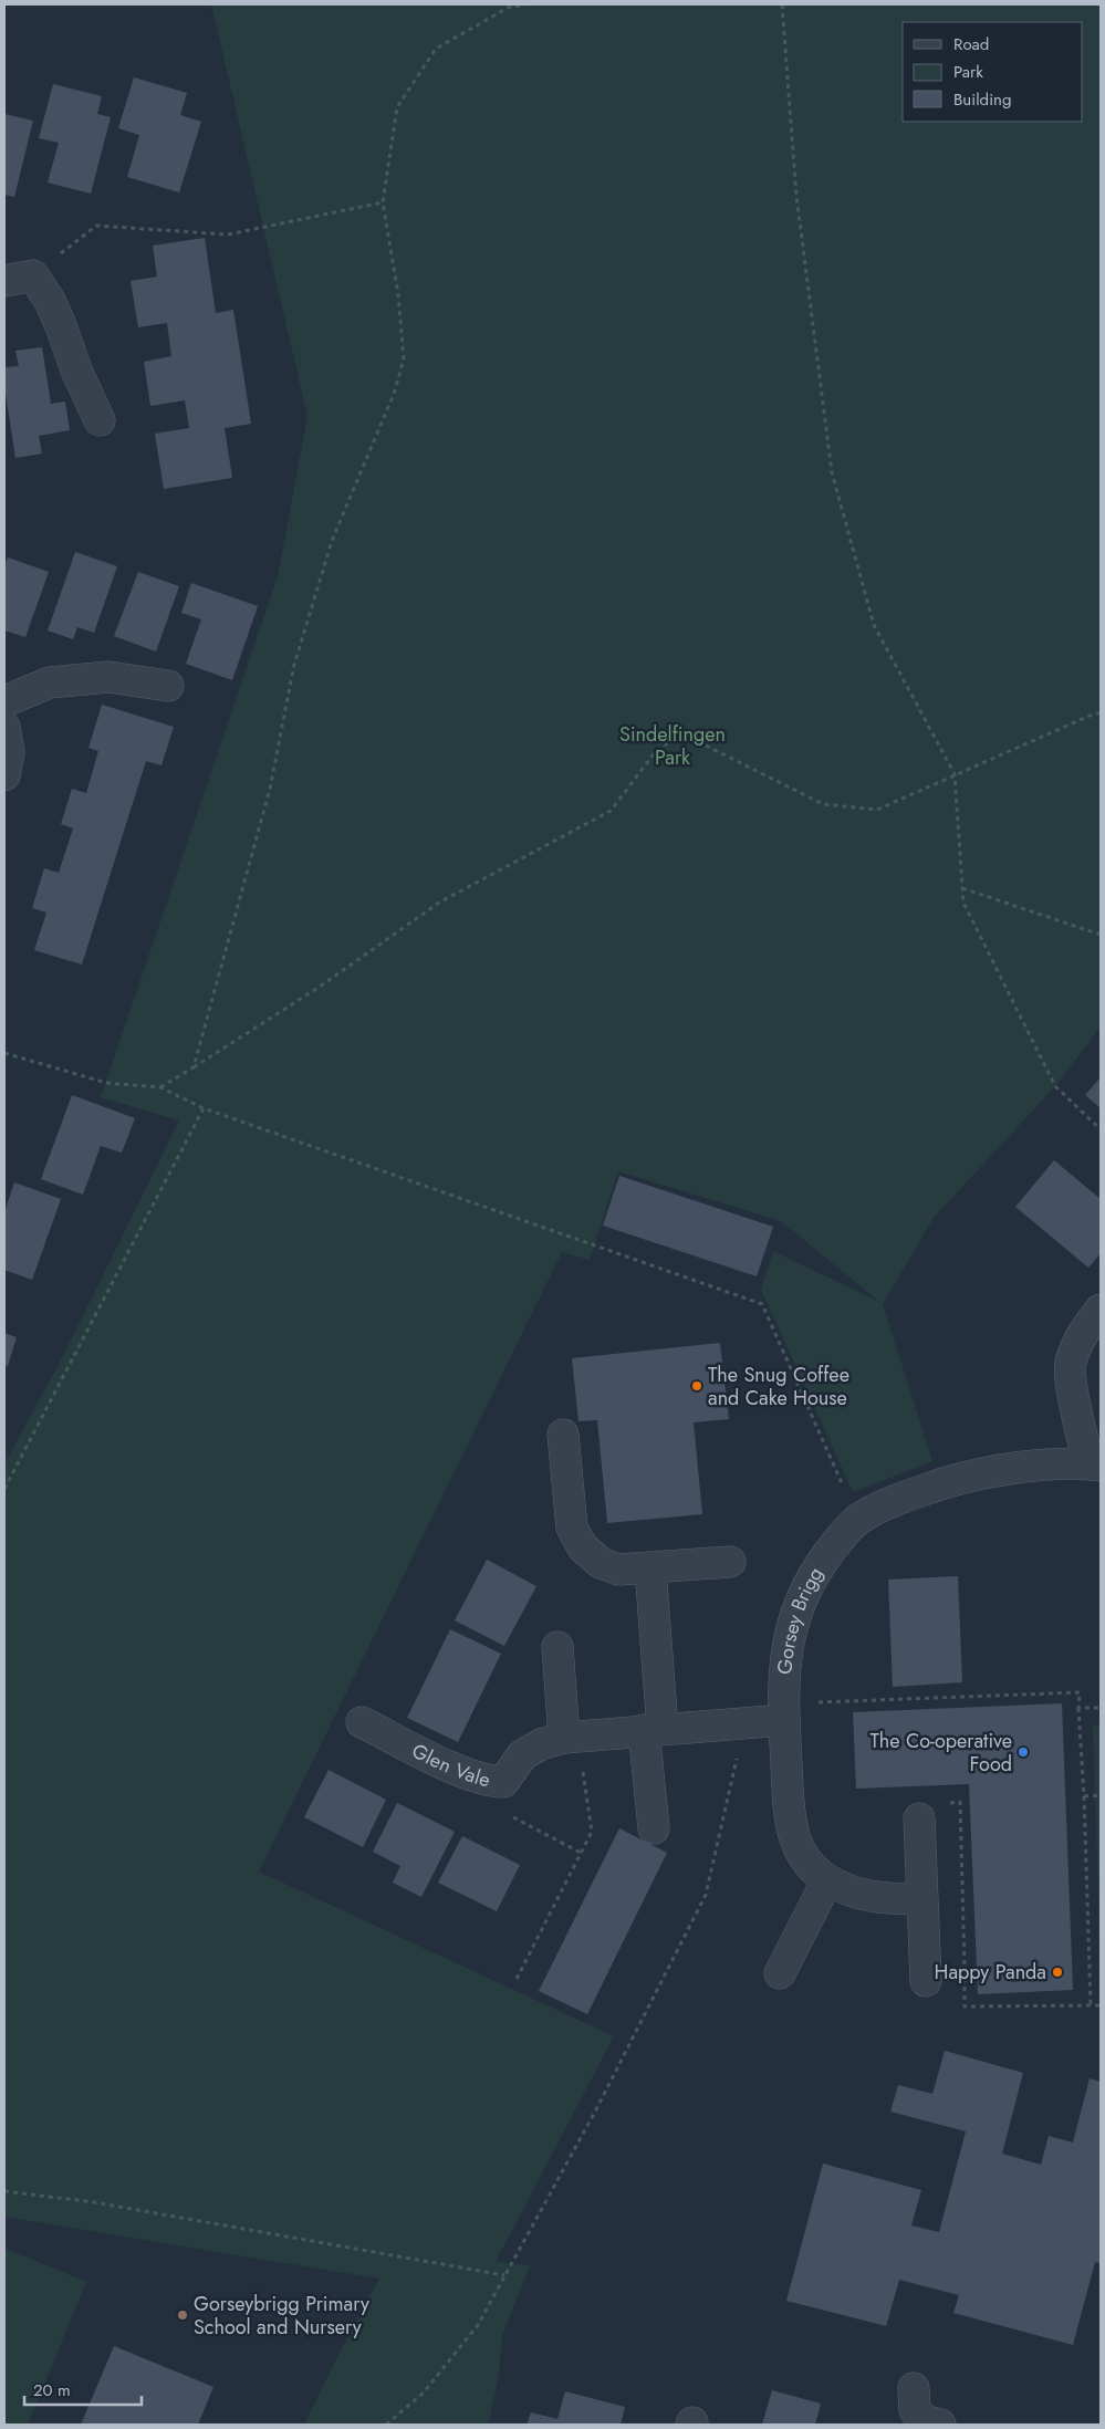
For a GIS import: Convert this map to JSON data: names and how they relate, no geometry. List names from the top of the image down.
{
  "streets": {
    "street": ["Gorsey Brigg", "Glen Vale"]
  },
  "crossings": [
    ["Gorsey Brigg", "Glen Vale"]
  ],
  "parks": ["Sindelfingen Park"],
  "places": [
    "The Snug Coffee and Cake House",
    "The Co-operative Food",
    "Happy Panda",
    "Gorseybrigg Primary School and Nursery"
  ],
  "legend": ["Road", "Park", "Building"],
  "scale_bar": "20 m"
}
